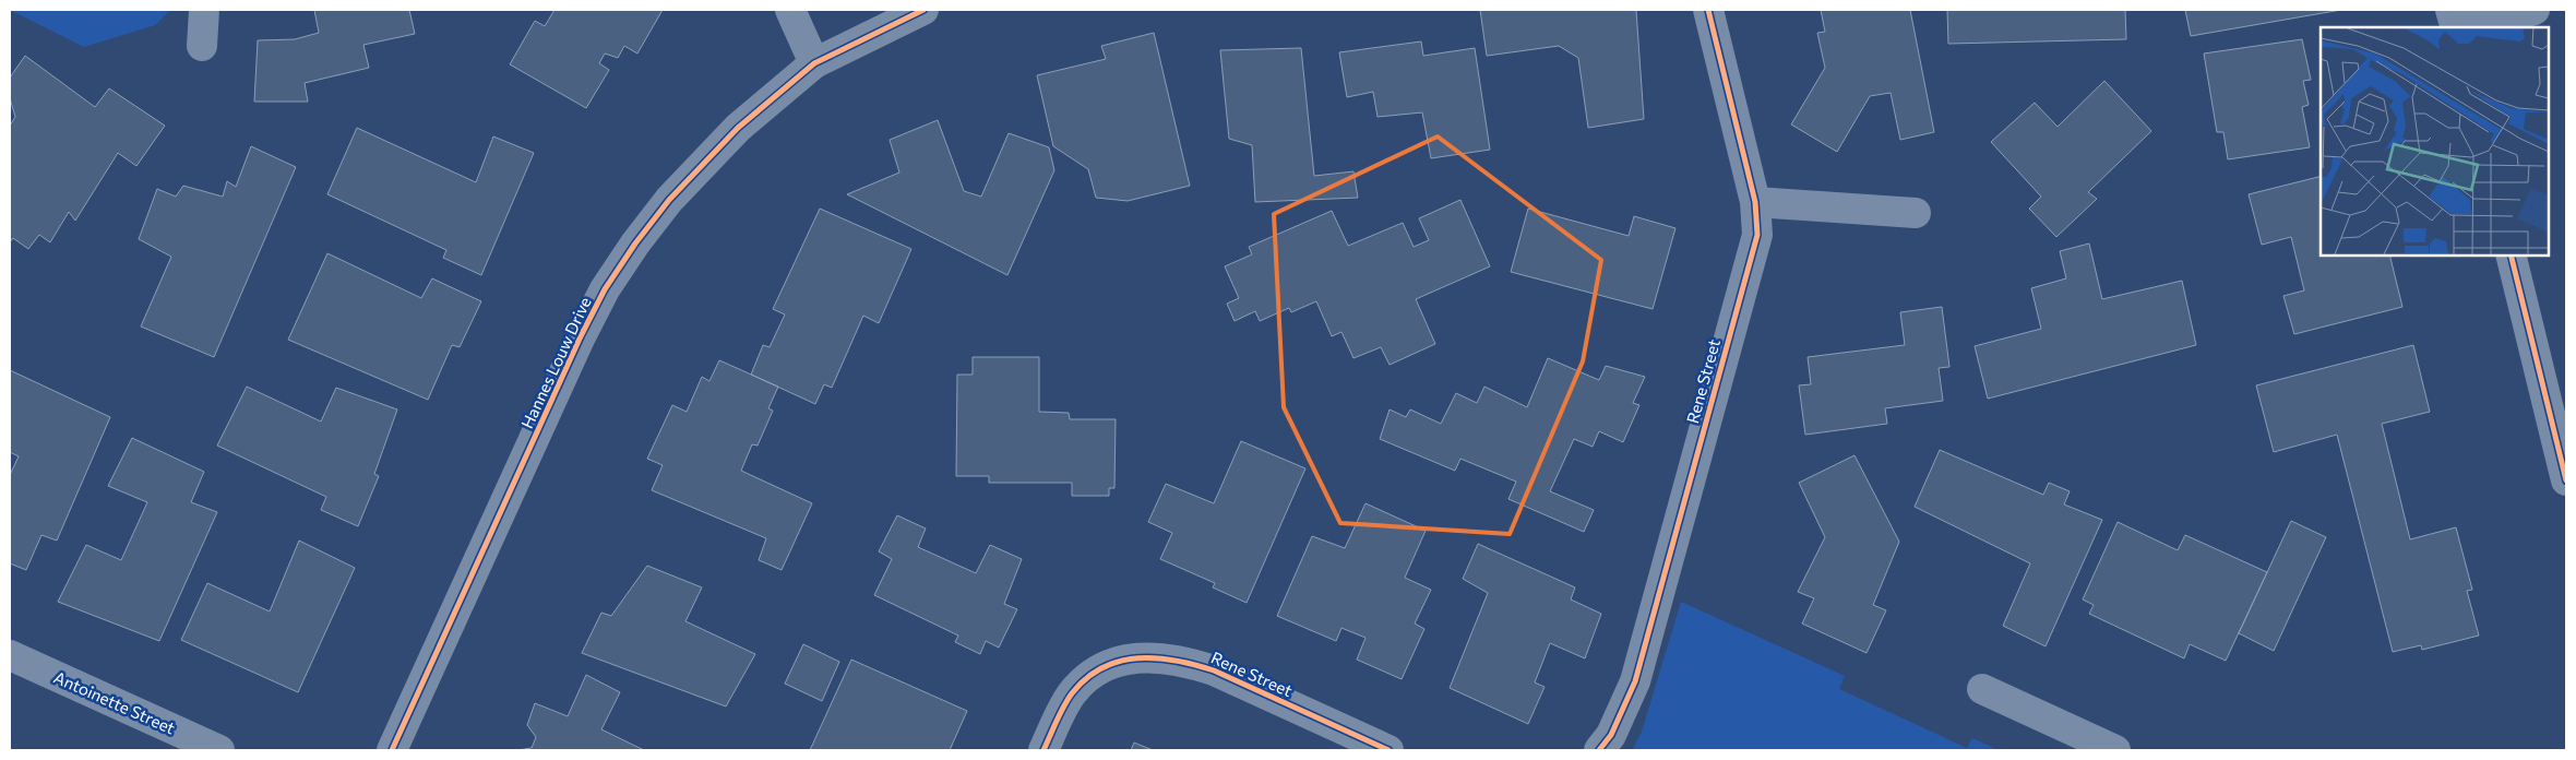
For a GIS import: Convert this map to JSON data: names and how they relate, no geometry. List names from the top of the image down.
{
  "streets": {
    "street": ["Hannes Louw Drive", "Rene Street", "Antoinette Street"]
  }
}
